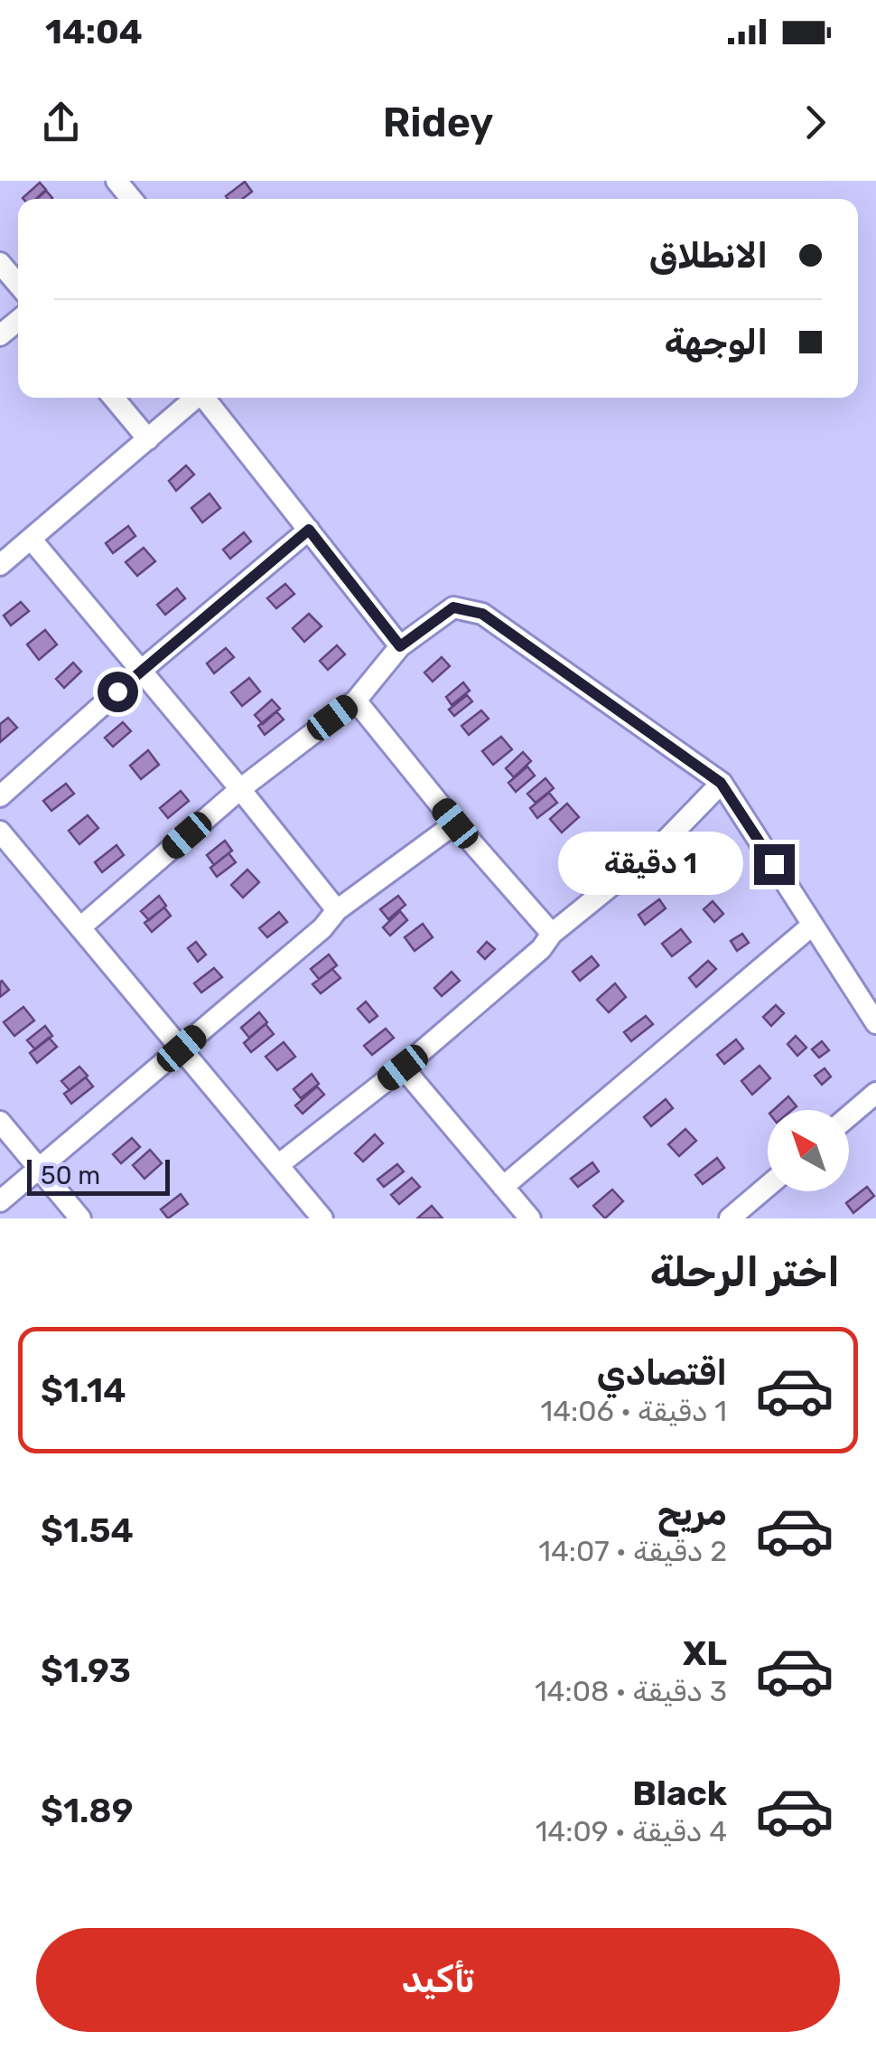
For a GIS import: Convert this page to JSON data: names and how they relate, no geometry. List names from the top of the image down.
{
  "scale_bar": "50 m",
  "north": "top left",
  "page": {
    "status": "14:04",
    "header": "Ridey",
    "banner": ["الانطلاق", "الوجهة"],
    "bubble": "1 دقيقة",
    "scale": "50 m",
    "heading": "اختر الرحلة",
    "list": [
      {
        "name": "اقتصادي",
        "note": "1 دقيقة · 14:06",
        "value": "$1.14"
      },
      {
        "name": "مريح",
        "note": "2 دقيقة · 14:07",
        "value": "$1.54"
      },
      {
        "name": "XL",
        "note": "3 دقيقة · 14:08",
        "value": "$1.93"
      },
      {
        "name": "Black",
        "note": "4 دقيقة · 14:09",
        "value": "$1.89"
      }
    ],
    "buttons": "تأكيد"
  }
}
